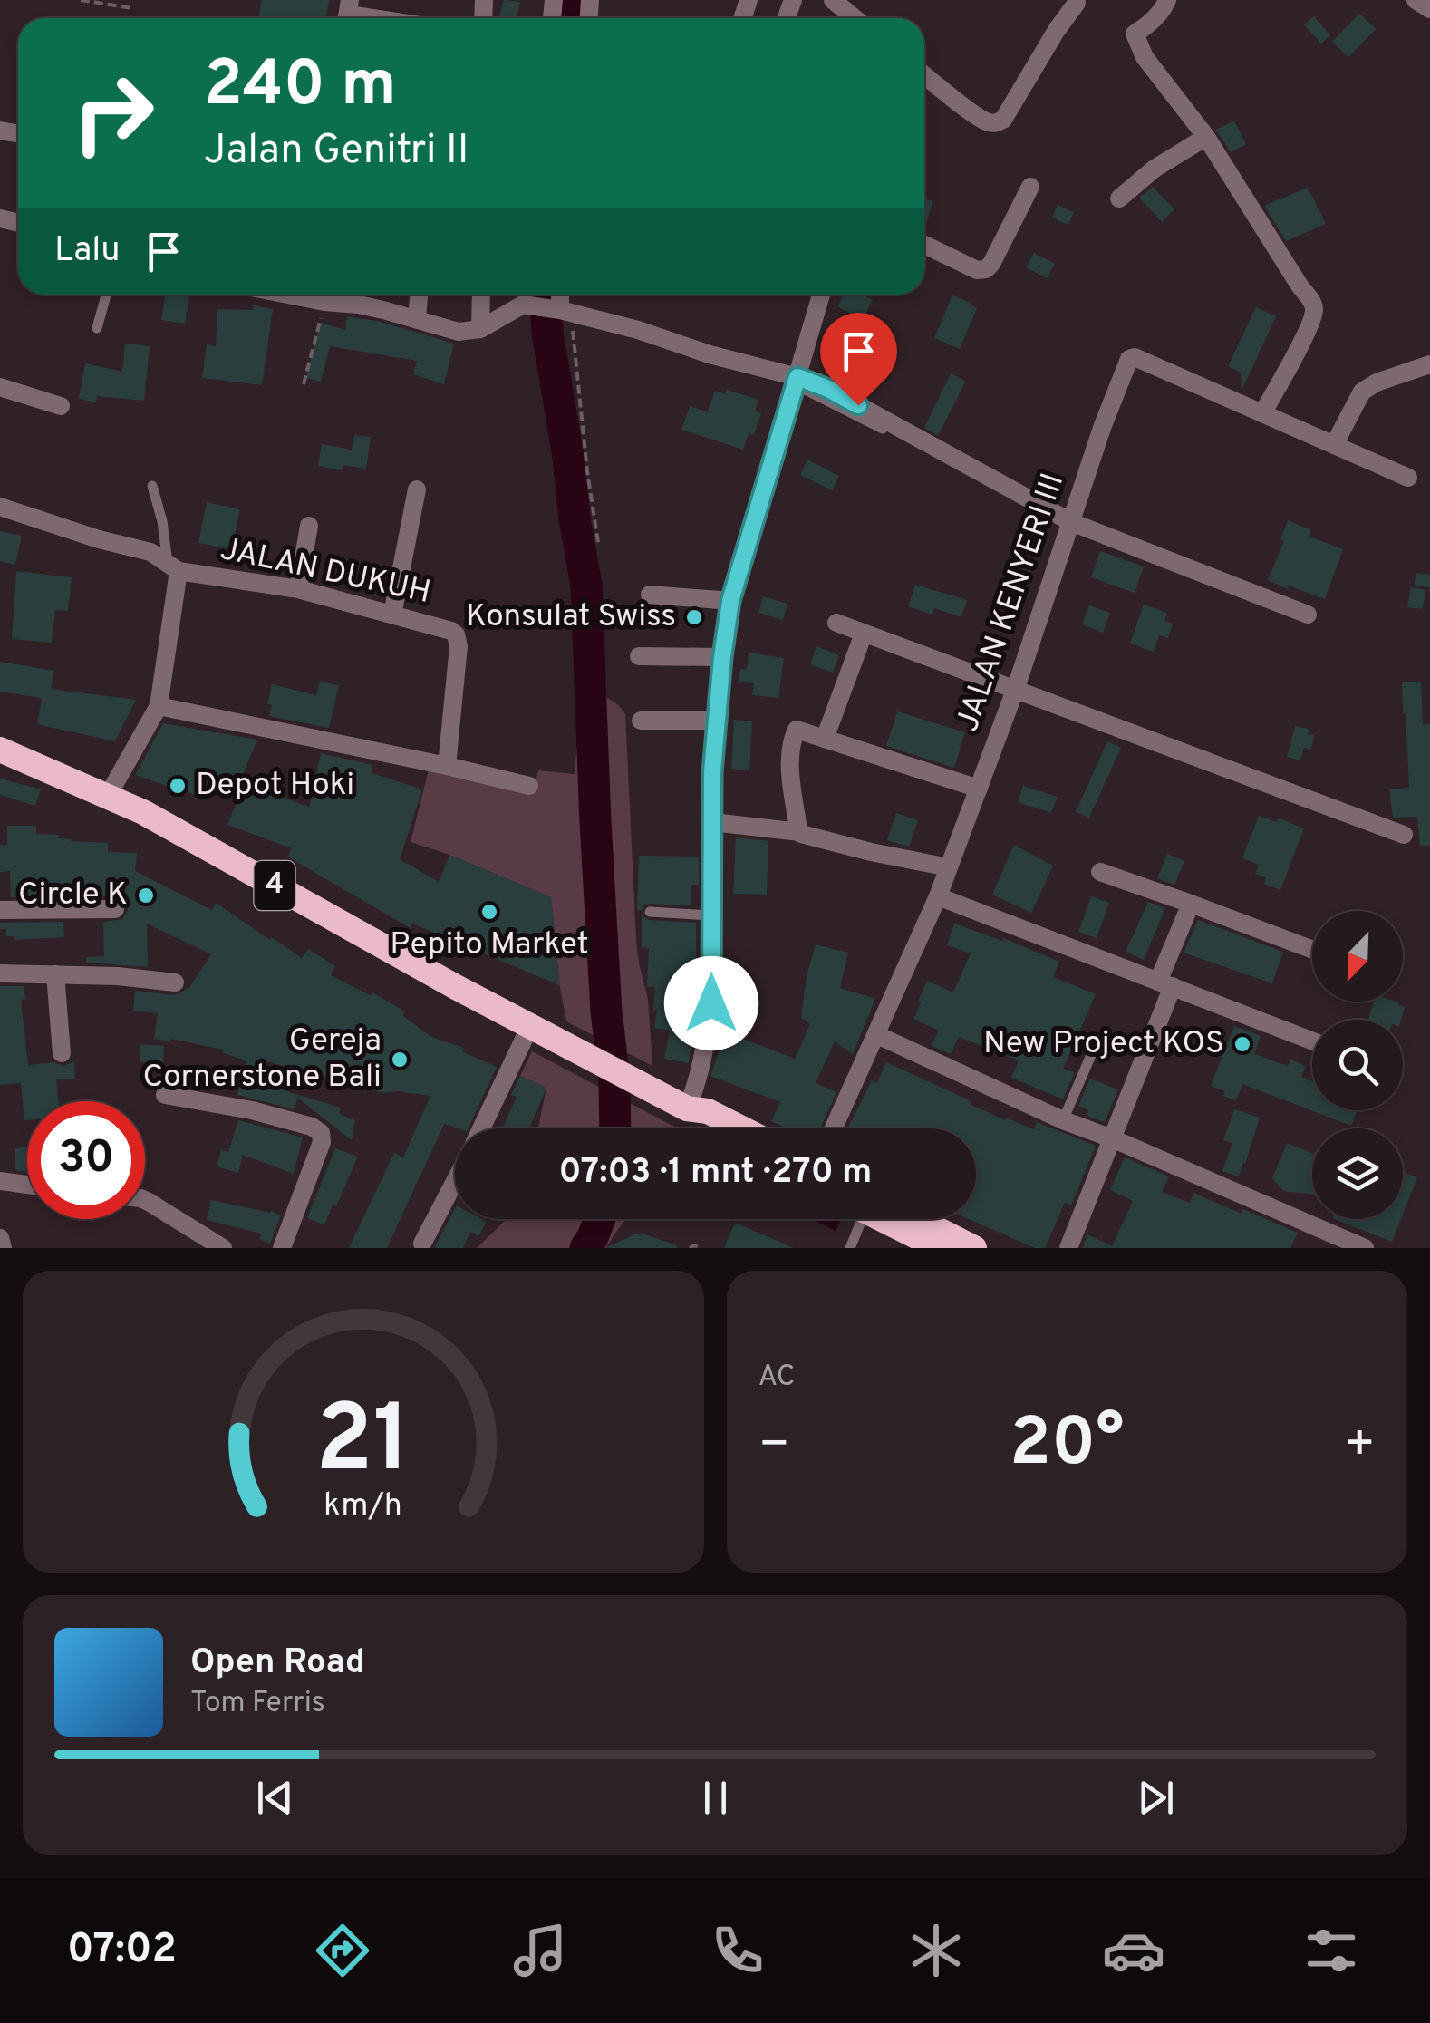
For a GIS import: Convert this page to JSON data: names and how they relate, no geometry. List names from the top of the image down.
{
  "streets": {
    "highway": ["4"],
    "street": ["JALAN DUKUH", "JALAN KENYERI III"]
  },
  "crossings": [
    ["JALAN DUKUH", "4"]
  ],
  "places": [
    "Konsulat Swiss",
    "Depot Hoki",
    "Circle K",
    "Pepito Market",
    "New Project KOS",
    "Gereja Cornerstone Bali"
  ],
  "north": "bottom left",
  "page": {
    "turn": ["240 m", "Jalan Genitri II"],
    "then": "Lalu",
    "limit": "30",
    "trip": "07:03 · 1 mnt · 270 m",
    "tile": "AC",
    "heat": ["−", "20°", "+"],
    "song": ["Open Road", "Tom Ferris"],
    "tabs": "07:02",
    "gauge": ["21", "km/h"]
  }
}
